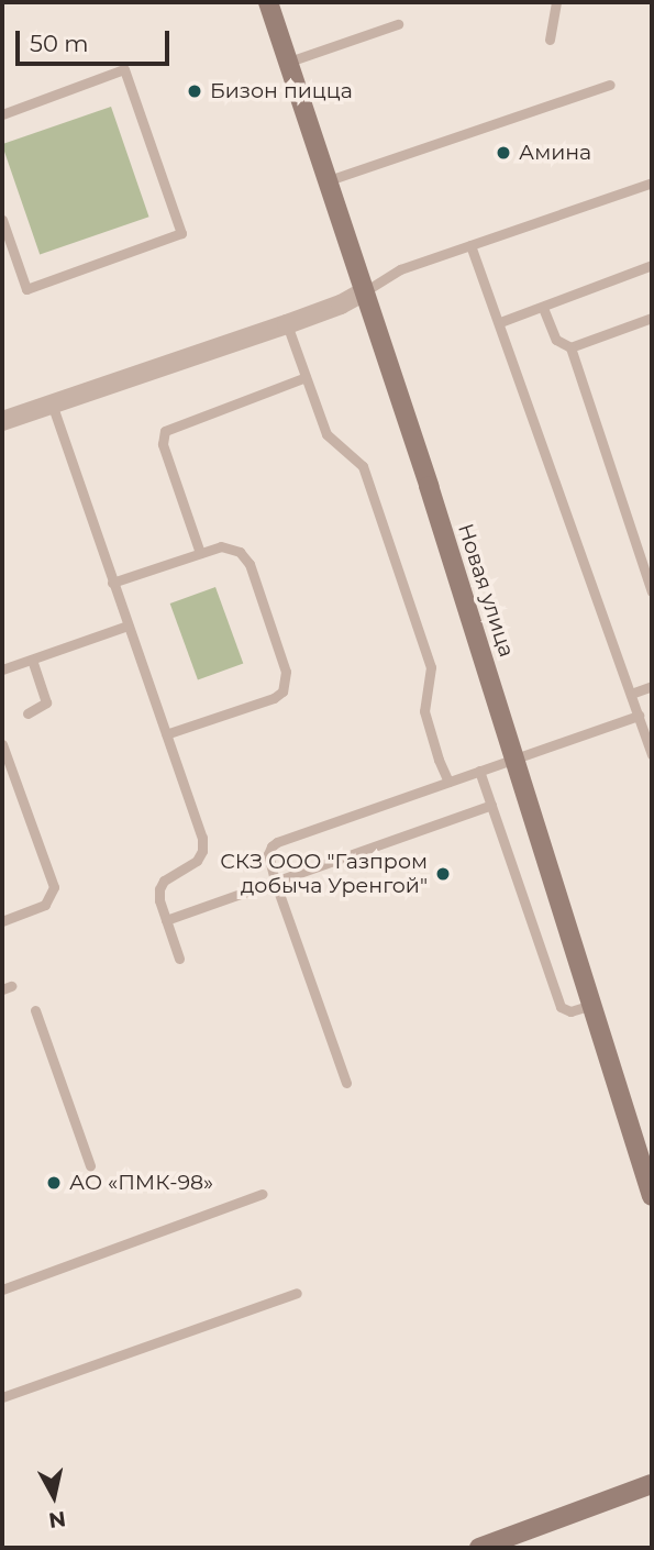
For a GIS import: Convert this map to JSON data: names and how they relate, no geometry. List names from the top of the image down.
{
  "streets": {
    "main road": ["Новая улица"]
  },
  "places": [
    "Бизон пицца",
    "Амина",
    "СКЗ ООО \"Газпром добыча Уренгой\"",
    "АО «ПМК-98»"
  ],
  "scale_bar": "50 m",
  "north": "bottom"
}
